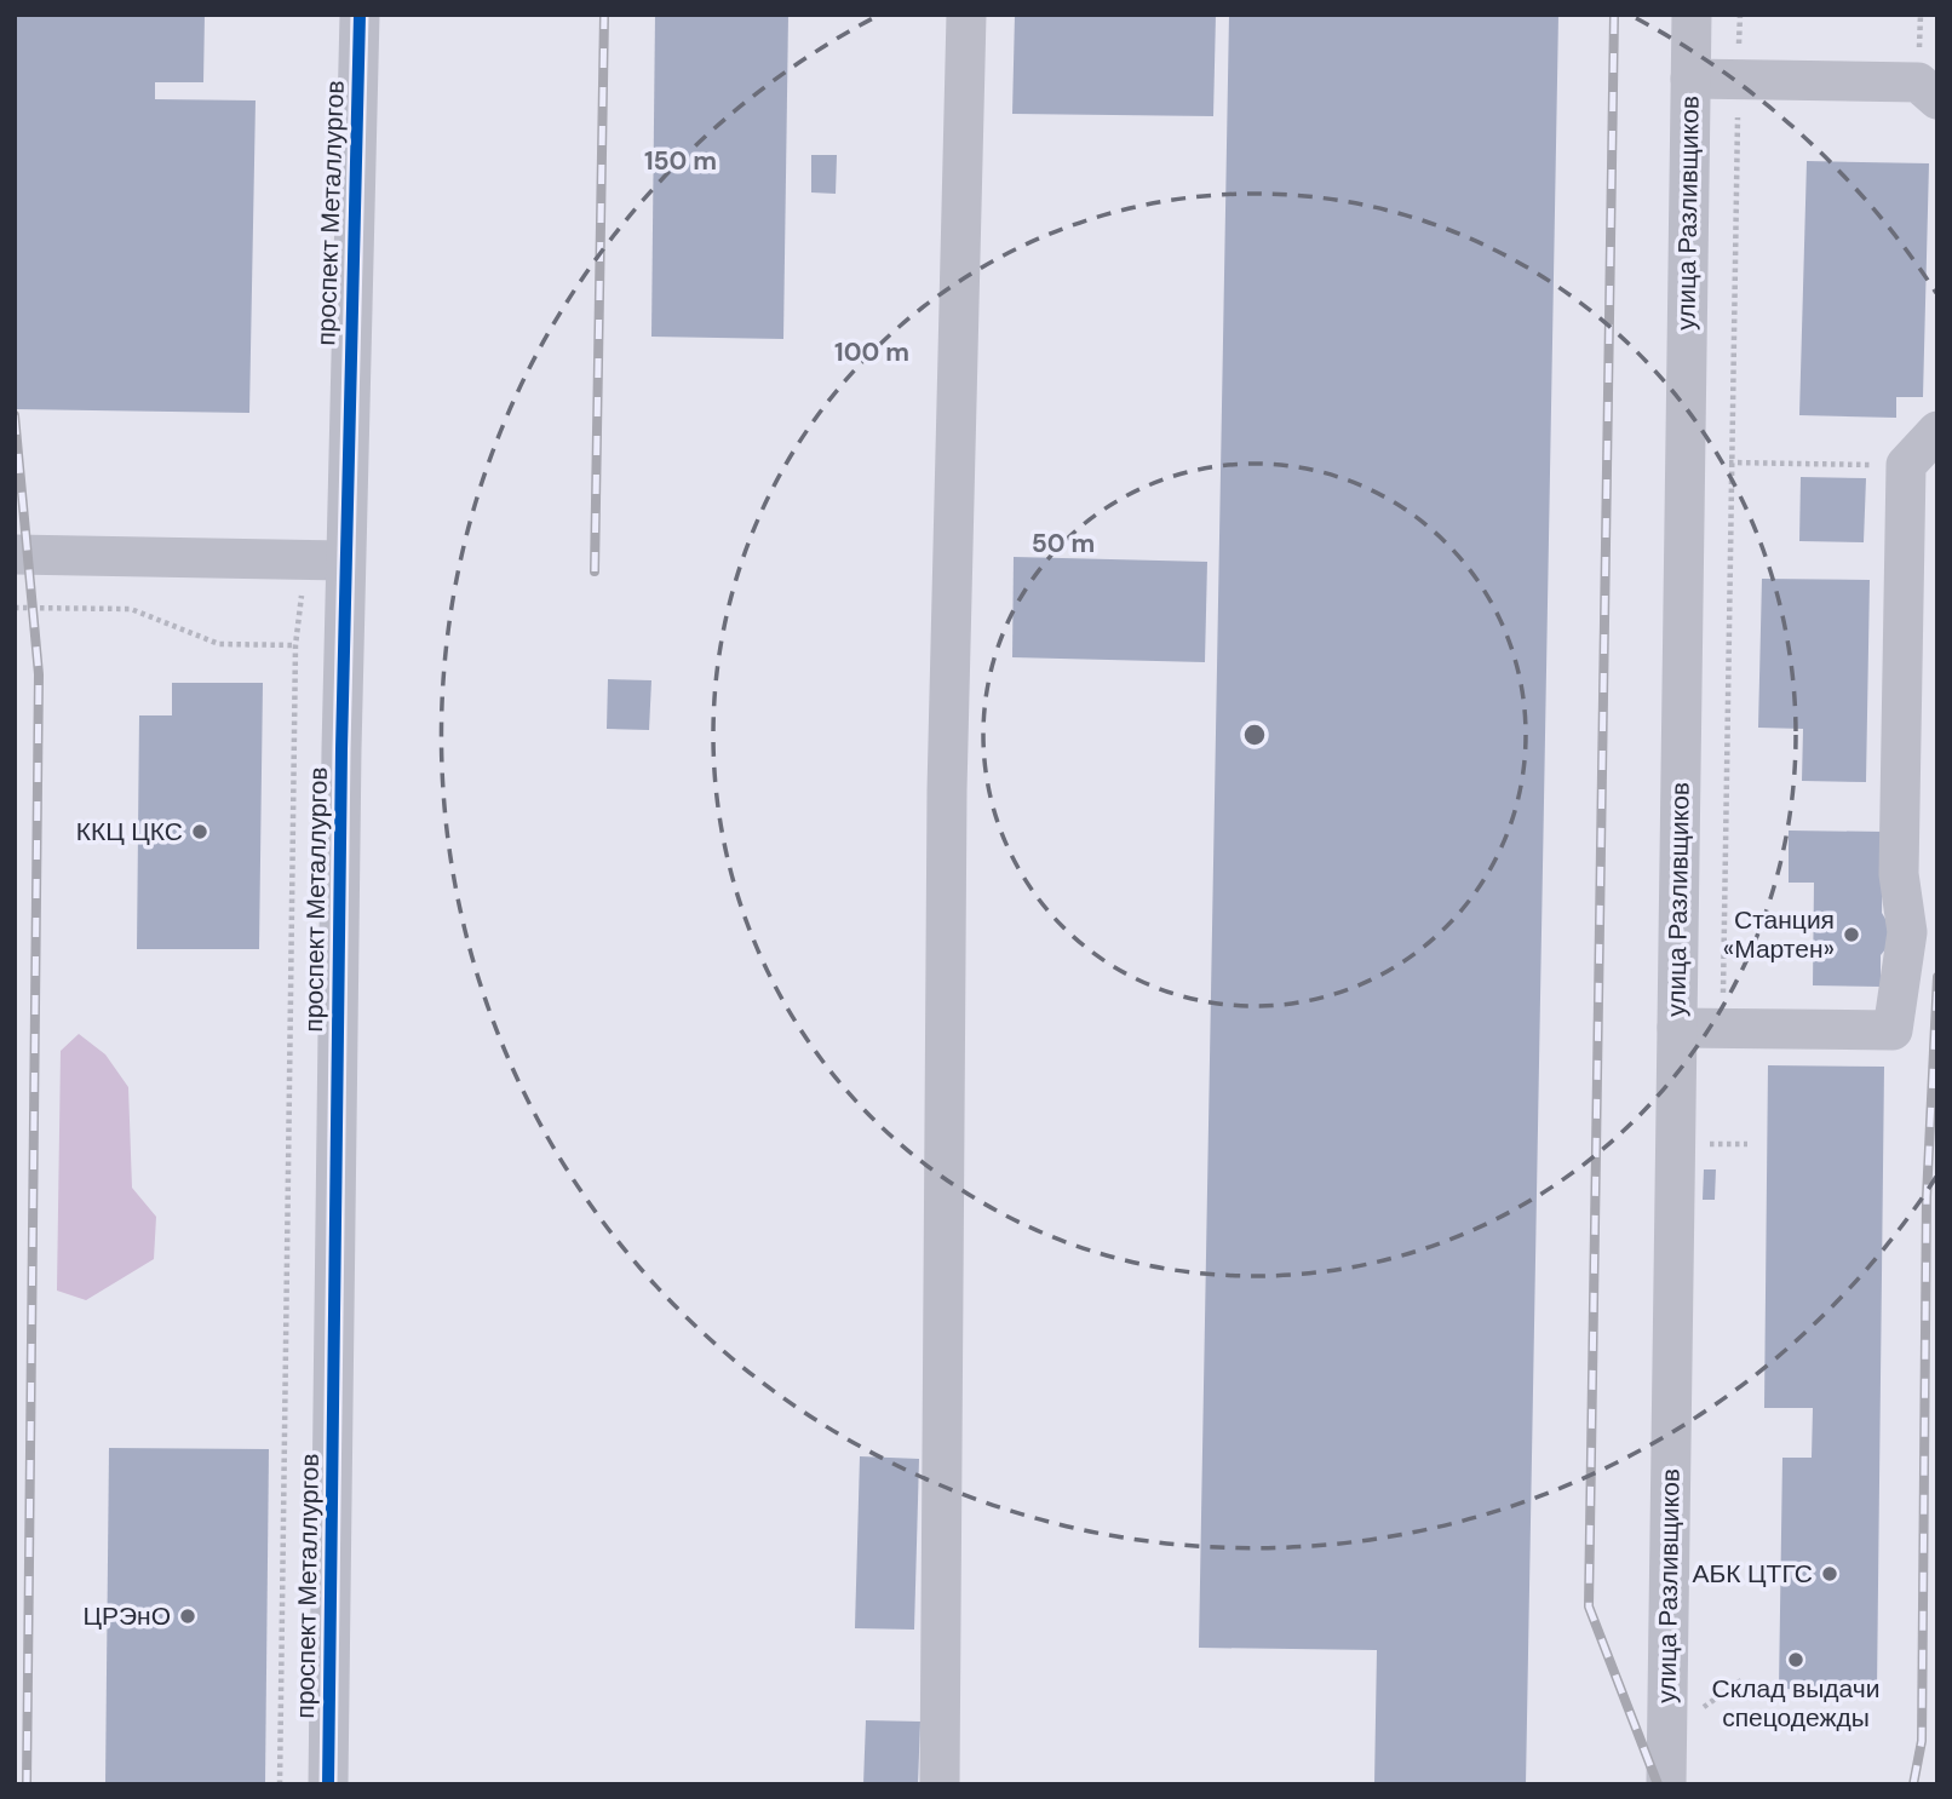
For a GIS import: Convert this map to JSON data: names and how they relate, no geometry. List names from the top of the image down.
{
  "streets": {
    "street": ["проспект Металлургов", "улица Разливщиков"]
  },
  "places": [
    "ККЦ ЦКС",
    "Станция «Мартен»",
    "АБК ЦТГС",
    "ЦРЭнО",
    "Склад выдачи спецодежды"
  ],
  "rings": ["150 m", "100 m", "50 m"]
}
